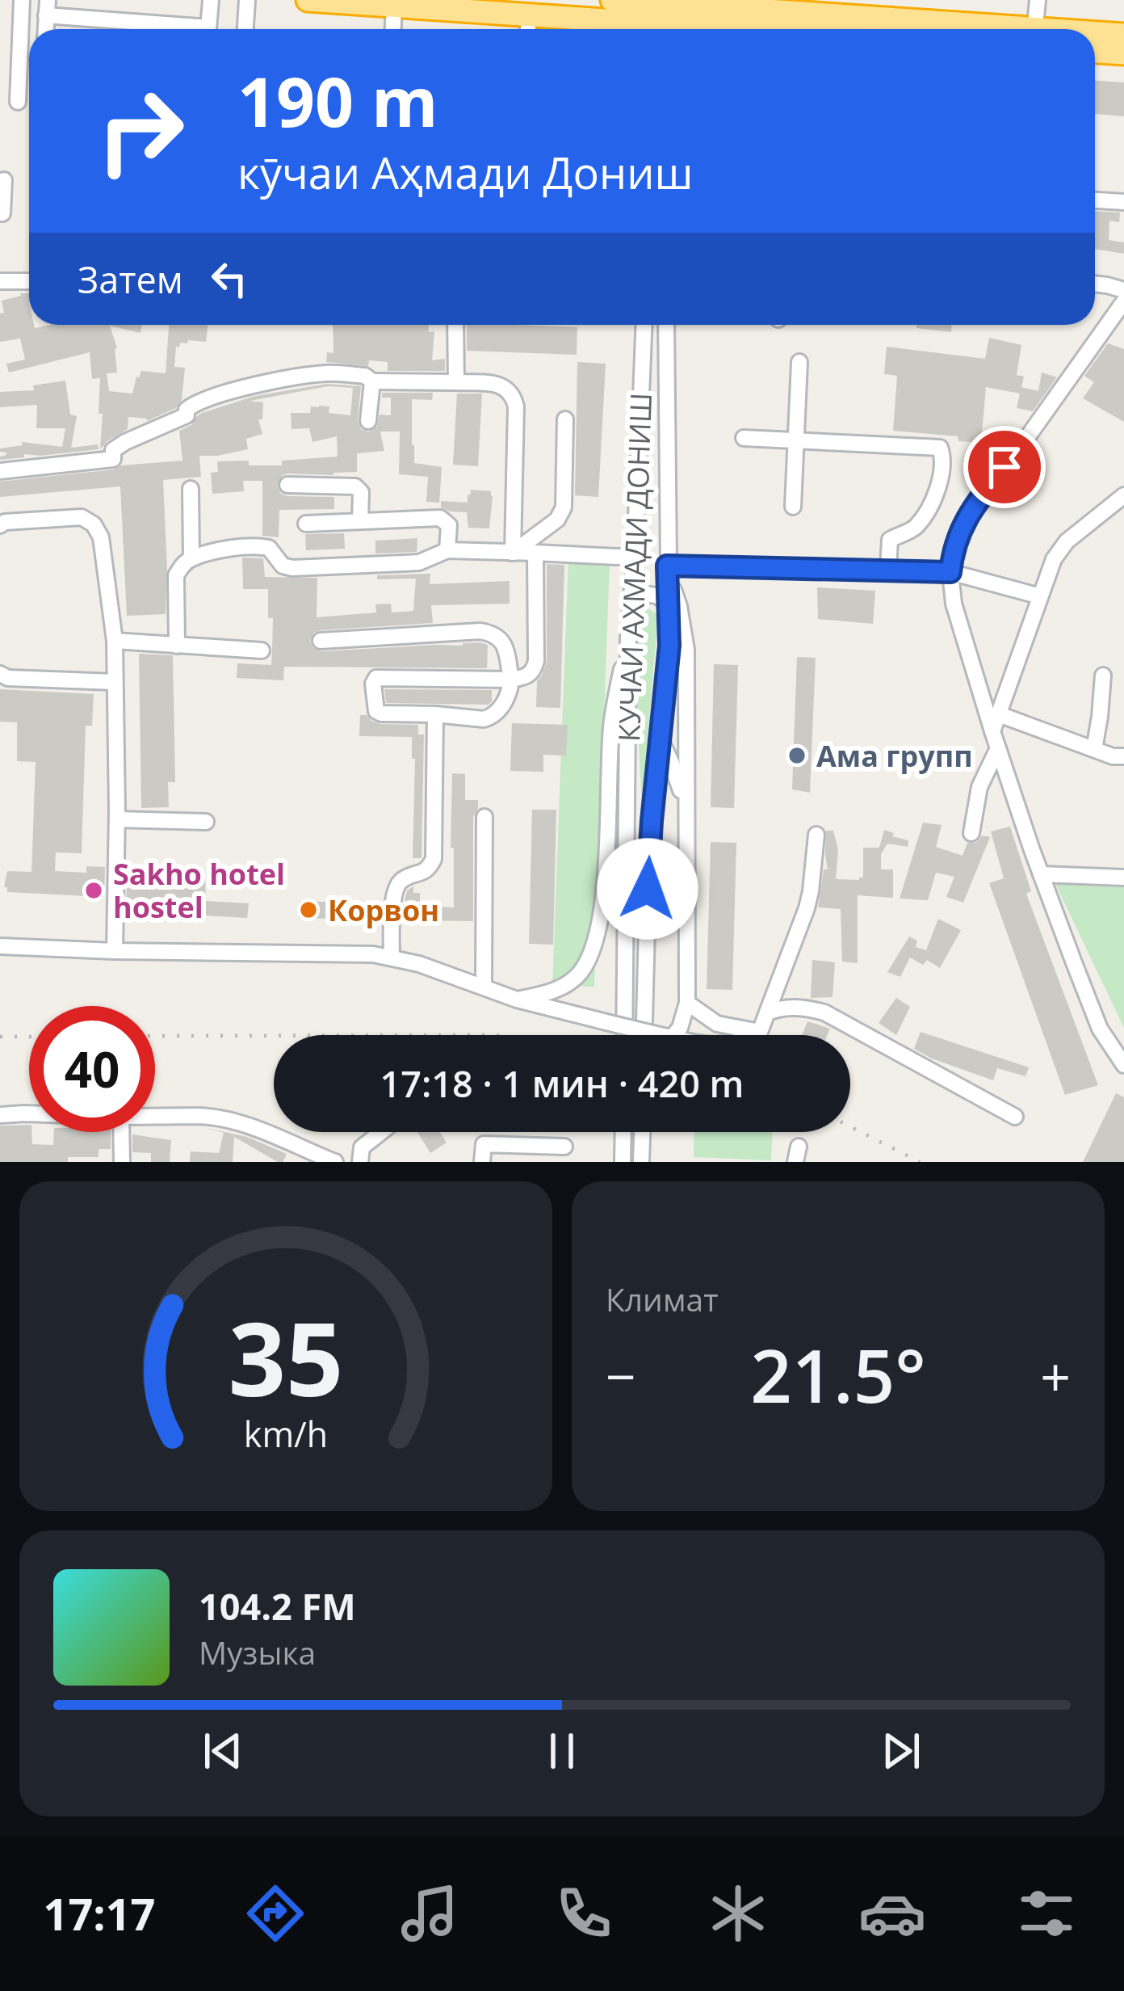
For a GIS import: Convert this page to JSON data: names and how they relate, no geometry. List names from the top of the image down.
{
  "streets": {
    "street": ["КУЧАИ АХМАДИ ДОНИШ"]
  },
  "places": ["Ама групп", "Sakho hotel hostel", "Корвон"],
  "page": {
    "turn": ["190 m", "кӯчаи Аҳмади Дониш"],
    "then": "Затем",
    "limit": "40",
    "trip": "17:18 · 1 мин · 420 m",
    "tile": "Климат",
    "heat": ["−", "21.5°", "+"],
    "song": ["104.2 FM", "Музыка"],
    "tabs": "17:17",
    "gauge": ["35", "km/h"]
  }
}
